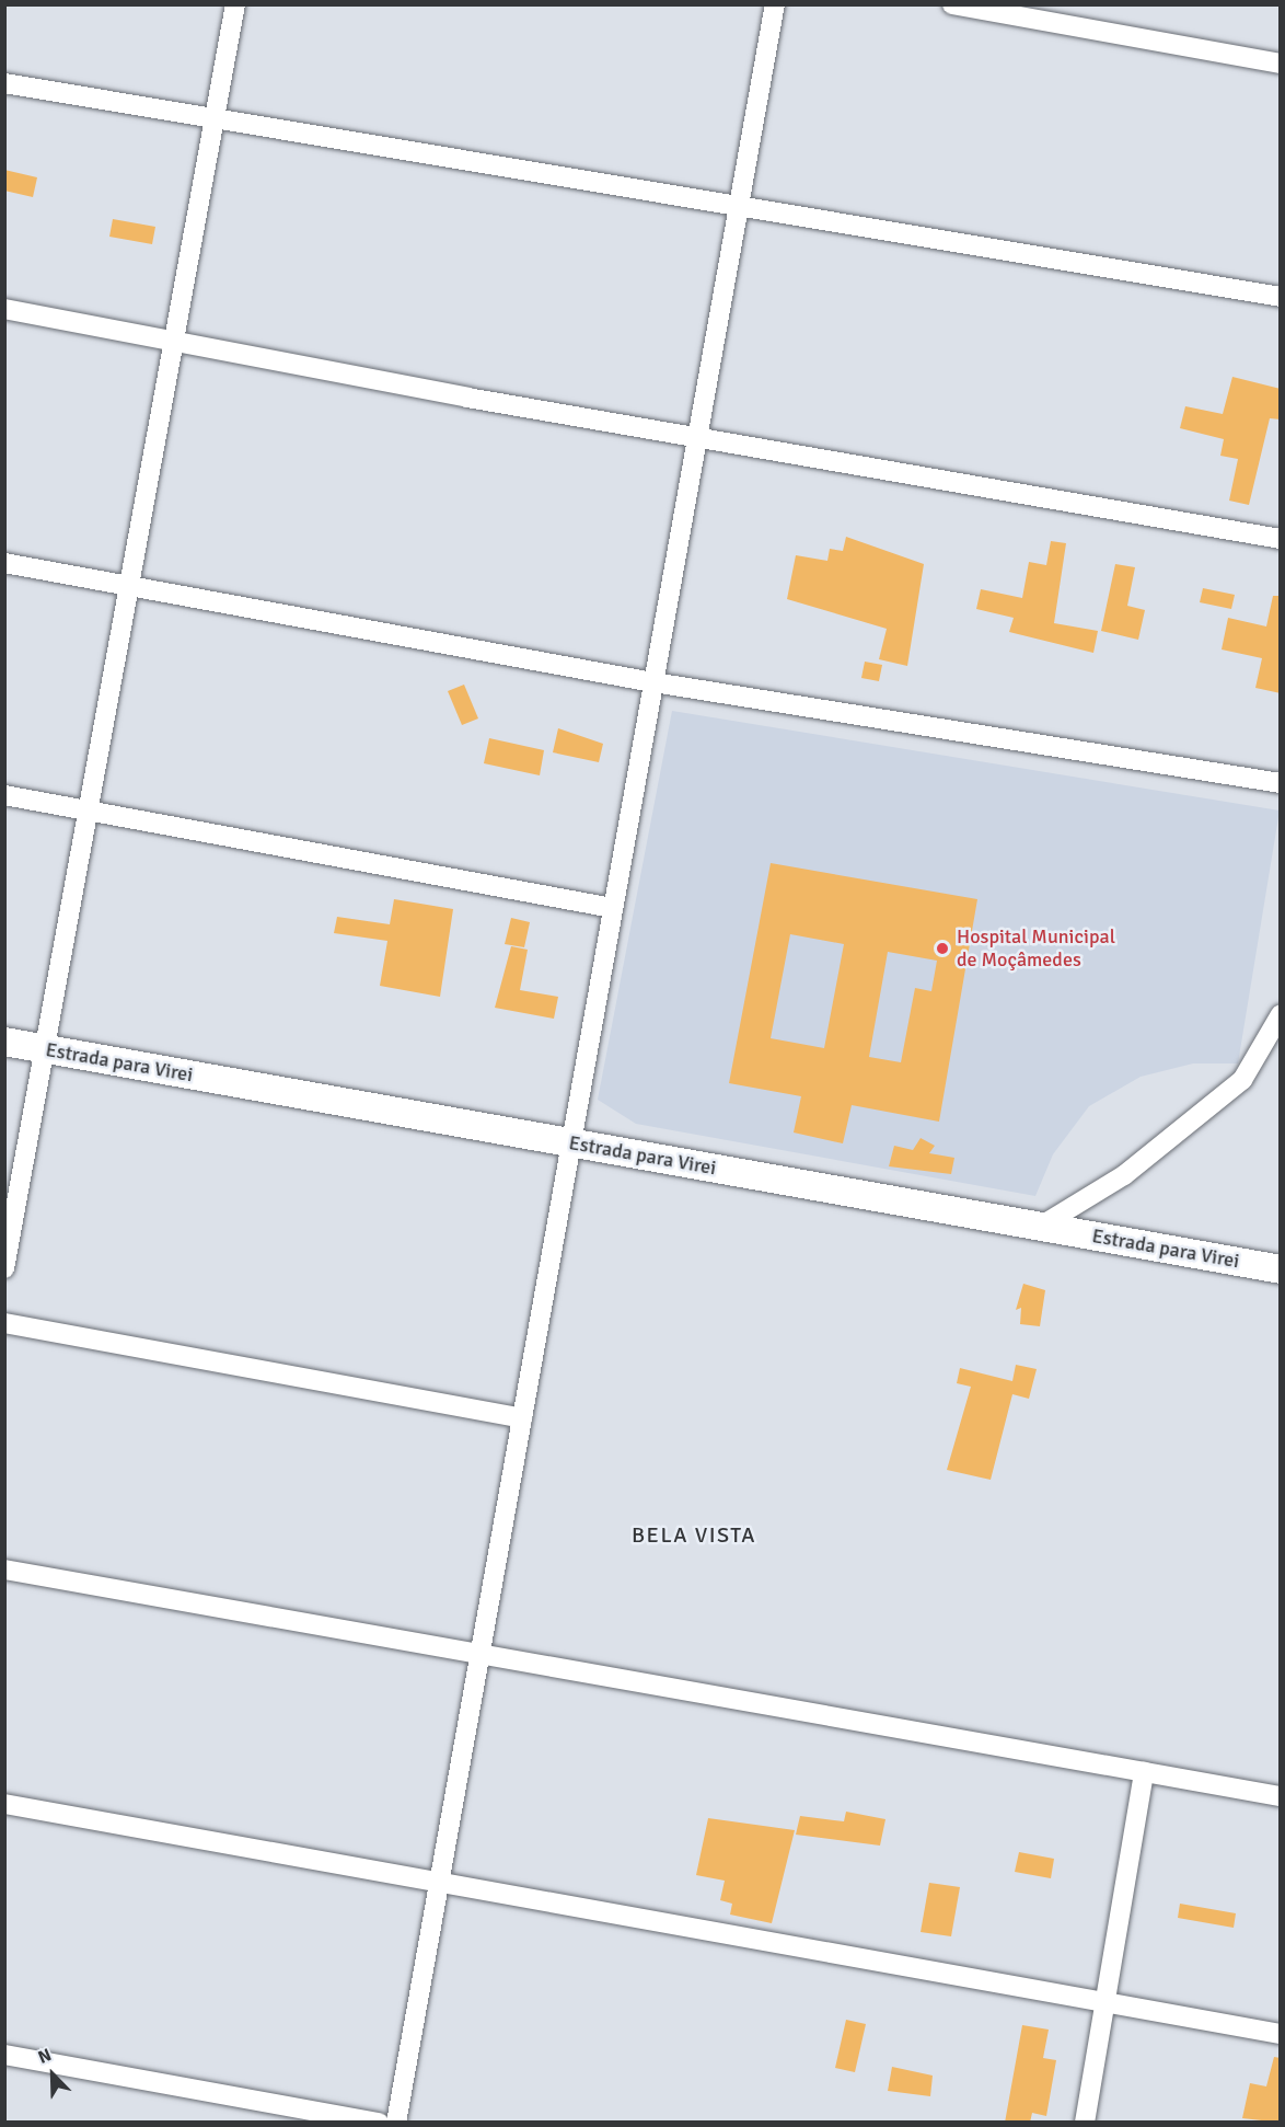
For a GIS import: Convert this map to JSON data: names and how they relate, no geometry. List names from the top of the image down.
{
  "streets": {
    "street": ["Estrada para Virei"]
  },
  "districts": ["BELA VISTA"],
  "places": ["Hospital Municipal de Moçâmedes"],
  "north": "top left"
}
